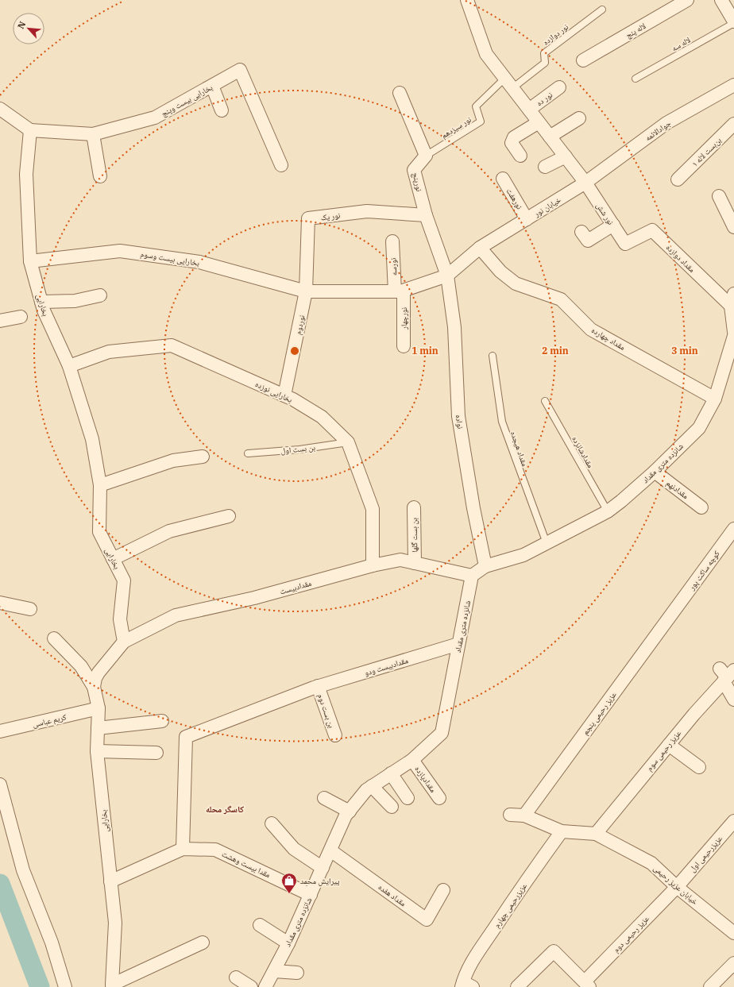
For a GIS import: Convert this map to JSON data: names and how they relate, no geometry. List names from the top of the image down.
{
  "streets": {
    "street": [
      "لاله پنج",
      "نور ده",
      "بخارایی بیست وپنج",
      "جوادالائمه",
      "بن‌بست لاله ۱",
      "نورپنج",
      "نورهفت",
      "خیابان نور",
      "نور شش",
      "نور یک",
      "بخارایی بیست وسوم",
      "مقداد دوازده",
      "نورسه",
      "بخارایی",
      "نورچهار",
      "نوردوم",
      "مقداد چهارده",
      "بخارایی نوزده",
      "نواده",
      "شانزده متری مقداد",
      "مقدادنهم",
      "بن بست گلها",
      "کوچه ساکت پور",
      "مقدادبیست",
      "مقدادبیست ودو",
      "بن بست دوم",
      "عزیز رحیمی پنجم",
      "کریم عباسی",
      "عزیز رحیمی سوم",
      "مقدادیازده",
      "عزیزرحیمی اول",
      "مقدا بیست وهشت",
      "خیابان عزیز رحیمی",
      "مقداد هفده",
      "عزیزرحیمی چهارم",
      "عزیز رحیمی دوم"
    ],
    "lane": [
      "نور دوازده",
      "لاله سه",
      "نور سیزدهم",
      "بن بست اول",
      "مقداد هیجده",
      "مقدادشانزده"
    ]
  },
  "crossings": [
    ["نور دوازده", "نور سیزدهم"],
    ["بخارایی بیست وپنج", "بخارایی"],
    ["نور سیزدهم", "نورپنج"],
    ["جوادالائمه", "خیابان نور"],
    ["جوادالائمه", "نور شش"],
    ["نورپنج", "خیابان نور"],
    ["نورپنج", "نور یک"],
    ["نورپنج", "نواده"],
    ["نورهفت", "خیابان نور"],
    ["خیابان نور", "نور شش"],
    ["خیابان نور", "نور یک"],
    ["خیابان نور", "بخارایی بیست وسوم"],
    ["خیابان نور", "نورسه"],
    ["خیابان نور", "نورچهار"],
    ["خیابان نور", "نوردوم"],
    ["خیابان نور", "مقداد چهارده"],
    ["خیابان نور", "نواده"],
    ["نور شش", "مقداد دوازده"],
    ["نور یک", "بخارایی بیست وسوم"],
    ["نور یک", "نوردوم"],
    ["بخارایی بیست وسوم", "بخارایی"],
    ["بخارایی بیست وسوم", "نوردوم"],
    ["نورسه", "نورچهار"],
    ["بخارایی", "بخارایی نوزده"],
    ["بخارایی", "مقدادبیست"],
    ["بخارایی", "کریم عباسی"],
    ["بخارایی", "مقدا بیست وهشت"],
    ["نوردوم", "بخارایی نوزده"],
    ["مقداد چهارده", "شانزده متری مقداد"],
    ["بخارایی نوزده", "بن بست اول"],
    ["بخارایی نوزده", "مقدادبیست"],
    ["نواده", "شانزده متری مقداد"],
    ["مقداد هیجده", "شانزده متری مقداد"],
    ["مقدادشانزده", "شانزده متری مقداد"],
    ["شانزده متری مقداد", "مقدادنهم"],
    ["شانزده متری مقداد", "مقدادبیست"],
    ["شانزده متری مقداد", "مقدادبیست ودو"],
    ["شانزده متری مقداد", "مقدادیازده"],
    ["شانزده متری مقداد", "مقدا بیست وهشت"],
    ["شانزده متری مقداد", "مقداد هفده"],
    ["بن بست گلها", "مقدادبیست"],
    ["کوچه ساکت پور", "عزیز رحیمی پنجم"],
    ["مقدادبیست ودو", "بن بست دوم"],
    ["مقدادبیست ودو", "مقدا بیست وهشت"],
    ["عزیز رحیمی سوم", "خیابان عزیز رحیمی"],
    ["عزیزرحیمی اول", "خیابان عزیز رحیمی"],
    ["عزیزرحیمی اول", "عزیز رحیمی دوم"],
    ["خیابان عزیز رحیمی", "عزیز رحیمی دوم"]
  ],
  "districts": ["کاسگر محله"],
  "places": {
    "shop": ["پیرایش محمد"]
  },
  "north": "top left",
  "rings": ["1 min", "2 min", "3 min"]
}
